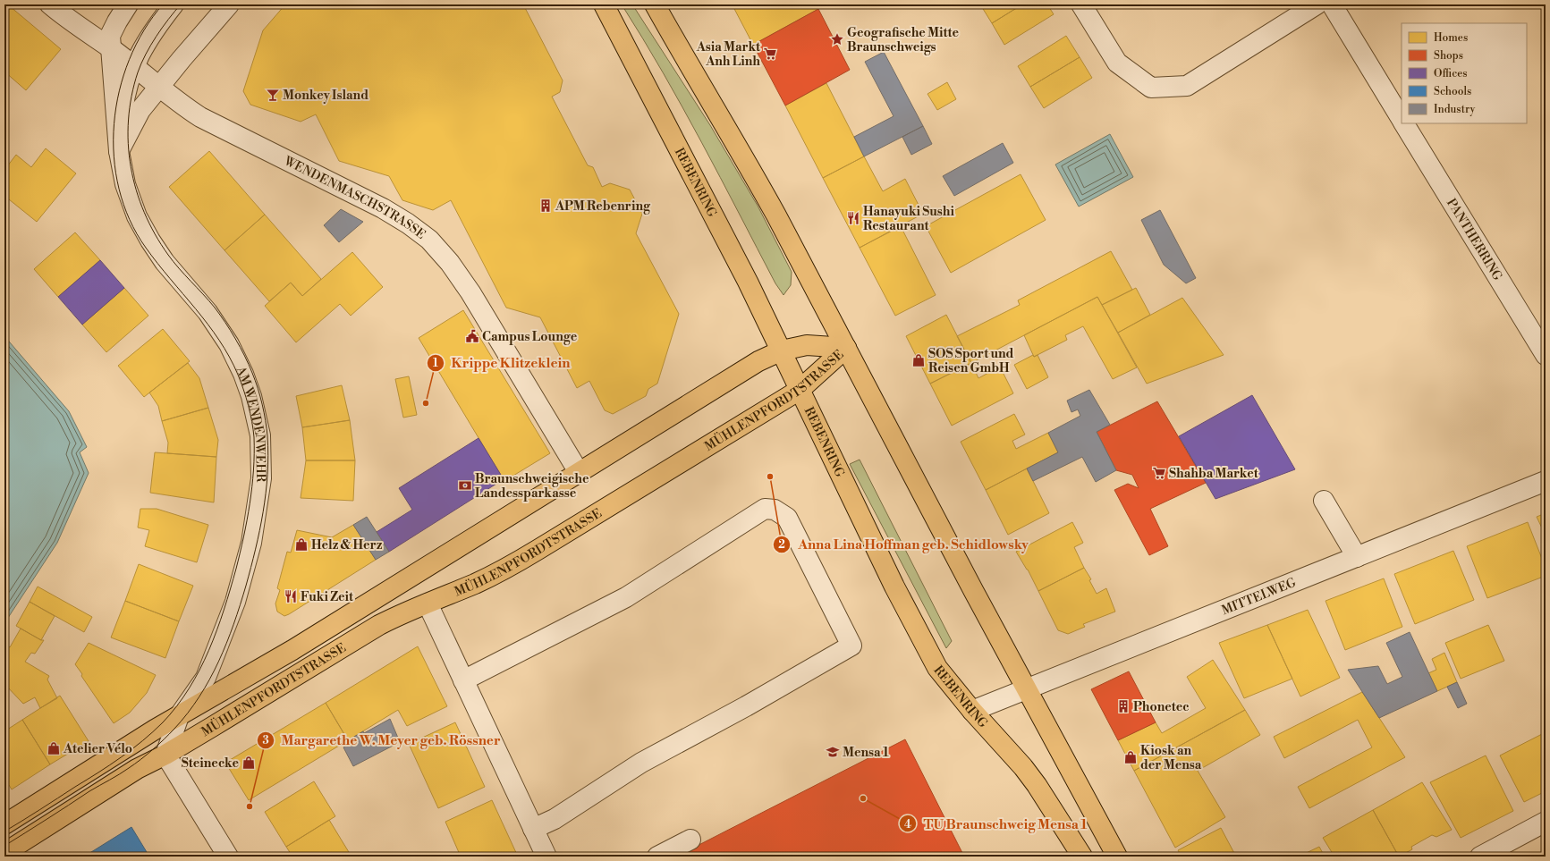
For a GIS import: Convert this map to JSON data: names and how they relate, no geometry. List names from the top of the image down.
{
  "streets": {
    "main road": ["REBENRING", "MÜHLENPFORDTSTRASSE"],
    "street": [
      "WENDENMASCHSTRASSE",
      "PANTHERRING",
      "AM WENDENWEHR",
      "MITTELWEG"
    ]
  },
  "crossings": [
    ["REBENRING", "MÜHLENPFORDTSTRASSE"],
    ["REBENRING", "MITTELWEG"],
    ["WENDENMASCHSTRASSE", "MÜHLENPFORDTSTRASSE"],
    ["WENDENMASCHSTRASSE", "AM WENDENWEHR"],
    ["MÜHLENPFORDTSTRASSE", "AM WENDENWEHR"]
  ],
  "places": {
    "place": ["Geografische Mitte Braunschweigs"],
    "supermarket": ["Asia Markt Anh Linh", "Shahba Market"],
    "bar": ["Monkey Island"],
    "building": ["APM Rebenring", "Phonetec"],
    "restaurant": ["Hanayuki Sushi Restaurant", "Fuki Zeit"],
    "public building": ["Campus Lounge"],
    "shop": [
      "SOS Sport und Reisen GmbH",
      "Helz & Herz",
      "Atelier Vélo",
      "Kiosk an der Mensa",
      "Steinecke"
    ],
    "other": [
      "Krippe Klitzeklein",
      "Anna Lina Hoffman geb. Schidlowsky",
      "TU Braunschweig Mensa 1",
      "Margarethe W. Meyer geb. Rössner"
    ],
    "bank": ["Braunschweigische Landessparkasse"],
    "school or university": ["Mensa 1"]
  },
  "legend": [
    "Homes",
    "Shops",
    "Offices",
    "Schools",
    "Industry"
  ]
}
